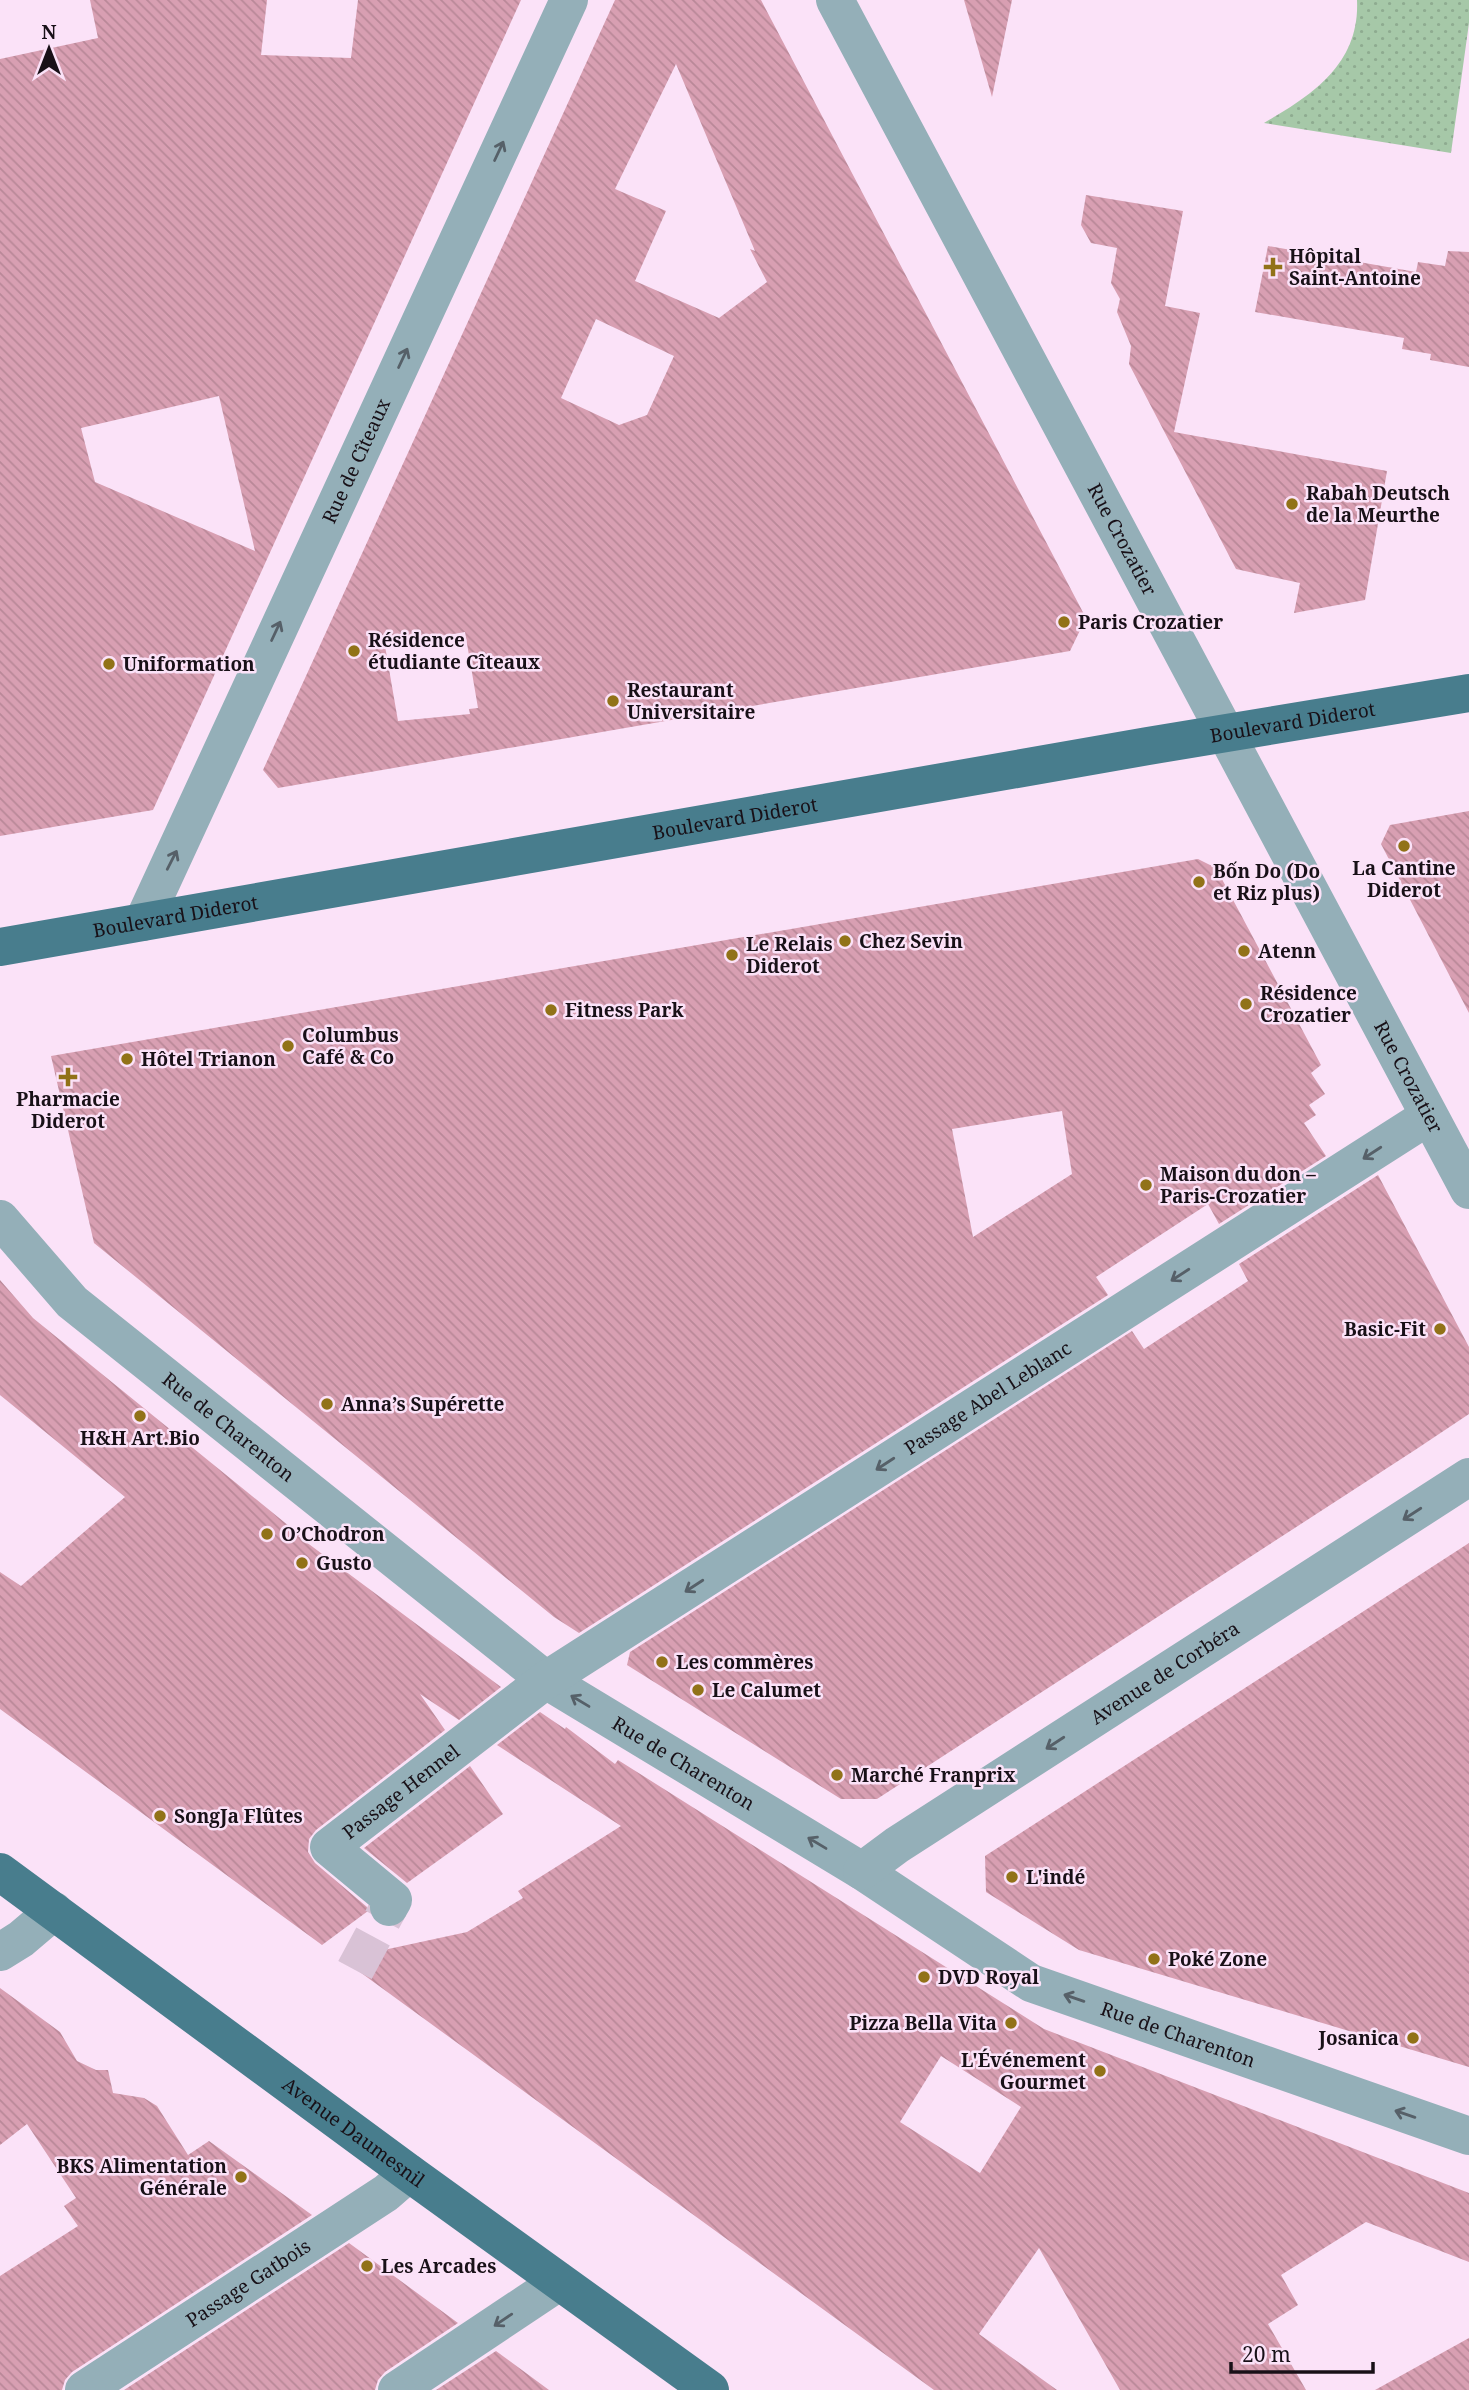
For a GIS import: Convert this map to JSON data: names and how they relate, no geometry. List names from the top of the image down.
{
  "streets": {
    "main road": ["Boulevard Diderot", "Avenue Daumesnil"],
    "street": [
      "Rue de Cîteaux",
      "Rue Crozatier",
      "Passage Abel Leblanc",
      "Rue de Charenton",
      "Avenue de Corbéra",
      "Passage Hennel",
      "Passage Gatbois"
    ]
  },
  "crossings": [
    ["Rue de Cîteaux", "Boulevard Diderot"],
    ["Rue Crozatier", "Boulevard Diderot"],
    ["Rue Crozatier", "Passage Abel Leblanc"],
    ["Passage Abel Leblanc", "Rue de Charenton"],
    ["Passage Abel Leblanc", "Passage Hennel"],
    ["Rue de Charenton", "Avenue de Corbéra"],
    ["Rue de Charenton", "Passage Hennel"],
    ["Avenue Daumesnil", "Passage Gatbois"]
  ],
  "one_way": [
    "Rue de Cîteaux",
    "Passage Abel Leblanc",
    "Rue de Charenton",
    "Avenue de Corbéra"
  ],
  "places": {
    "health": ["Hôpital Saint-Antoine", "Pharmacie Diderot"],
    "other": [
      "Rabah Deutsch de la Meurthe",
      "Paris Crozatier",
      "Résidence étudiante Cîteaux",
      "Uniformation",
      "Restaurant Universitaire",
      "La Cantine Diderot",
      "Bốn Do (Do et Riz plus)",
      "Chez Sevin",
      "Atenn",
      "Le Relais Diderot",
      "Résidence Crozatier",
      "Fitness Park",
      "Columbus Café & Co",
      "Hôtel Trianon",
      "Maison du don – Paris-Crozatier",
      "Basic-Fit",
      "Anna’s Supérette",
      "H&H Art.Bio",
      "O’Chodron",
      "Gusto",
      "Les commères",
      "Le Calumet",
      "Marché Franprix",
      "SongJa Flûtes",
      "L'indé",
      "Poké Zone",
      "DVD Royal",
      "Pizza Bella Vita",
      "Josanica",
      "L'Événement Gourmet",
      "BKS Alimentation Générale",
      "Les Arcades"
    ]
  },
  "scale_bar": "20 m",
  "north": "top"
}
